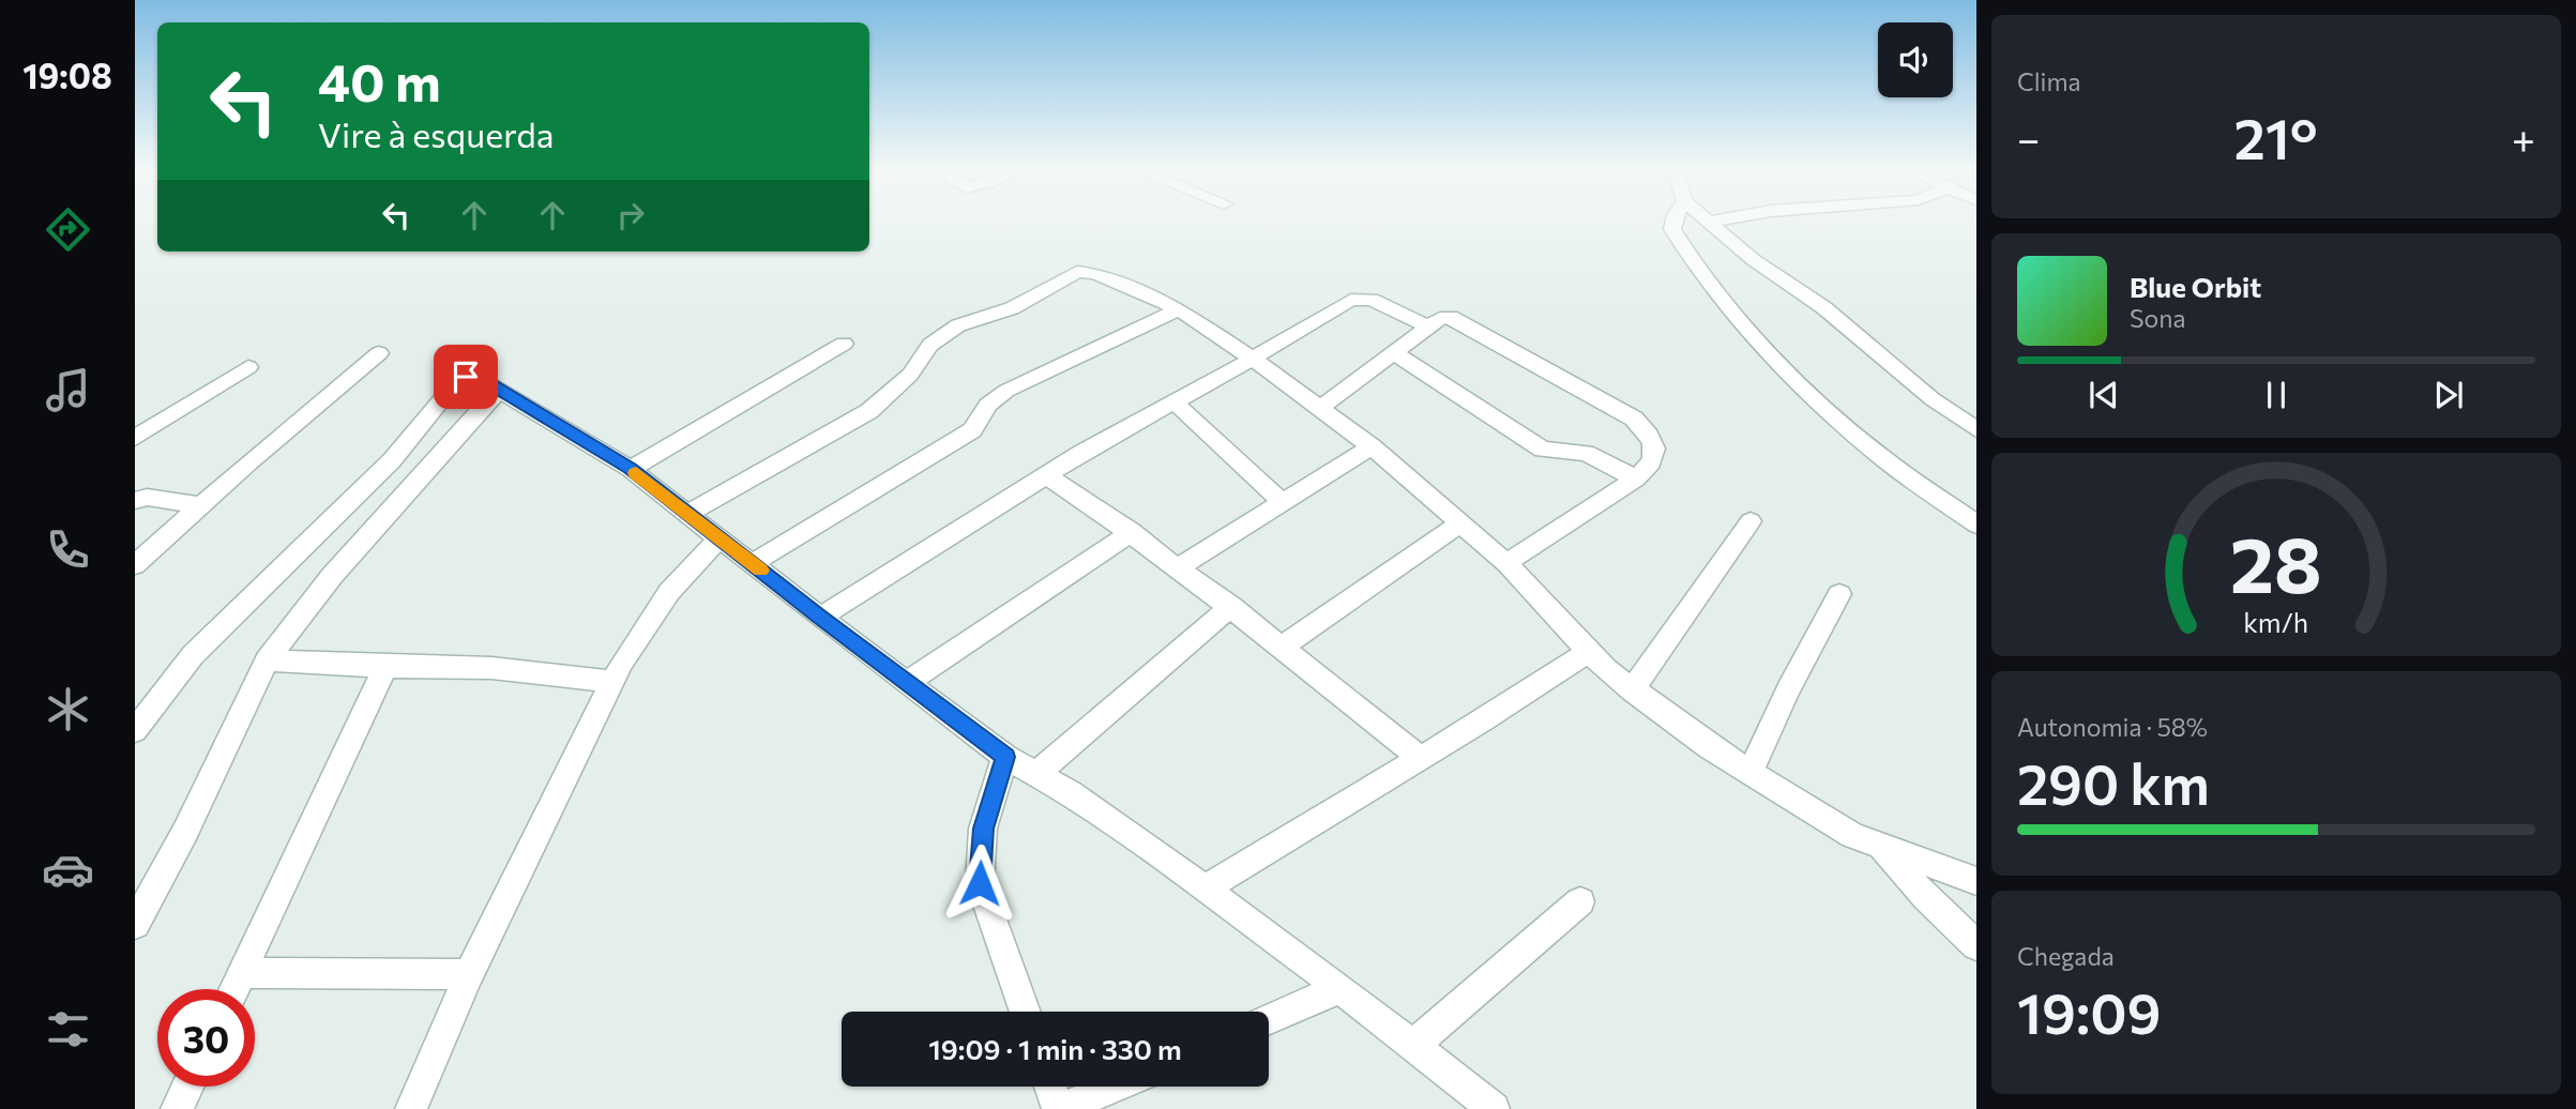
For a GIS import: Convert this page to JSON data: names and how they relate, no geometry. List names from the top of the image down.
{
  "page": {
    "tabs": "19:08",
    "tile": [
      "Clima",
      ["Autonomia · 58%", "290 km"],
      ["Chegada", "19:09"]
    ],
    "turn": ["40 m", "Vire à esquerda"],
    "heat": ["−", "21°", "+"],
    "song": ["Blue Orbit", "Sona"],
    "limit": "30",
    "trip": "19:09 · 1 min · 330 m",
    "gauge": ["28", "km/h"]
  }
}
